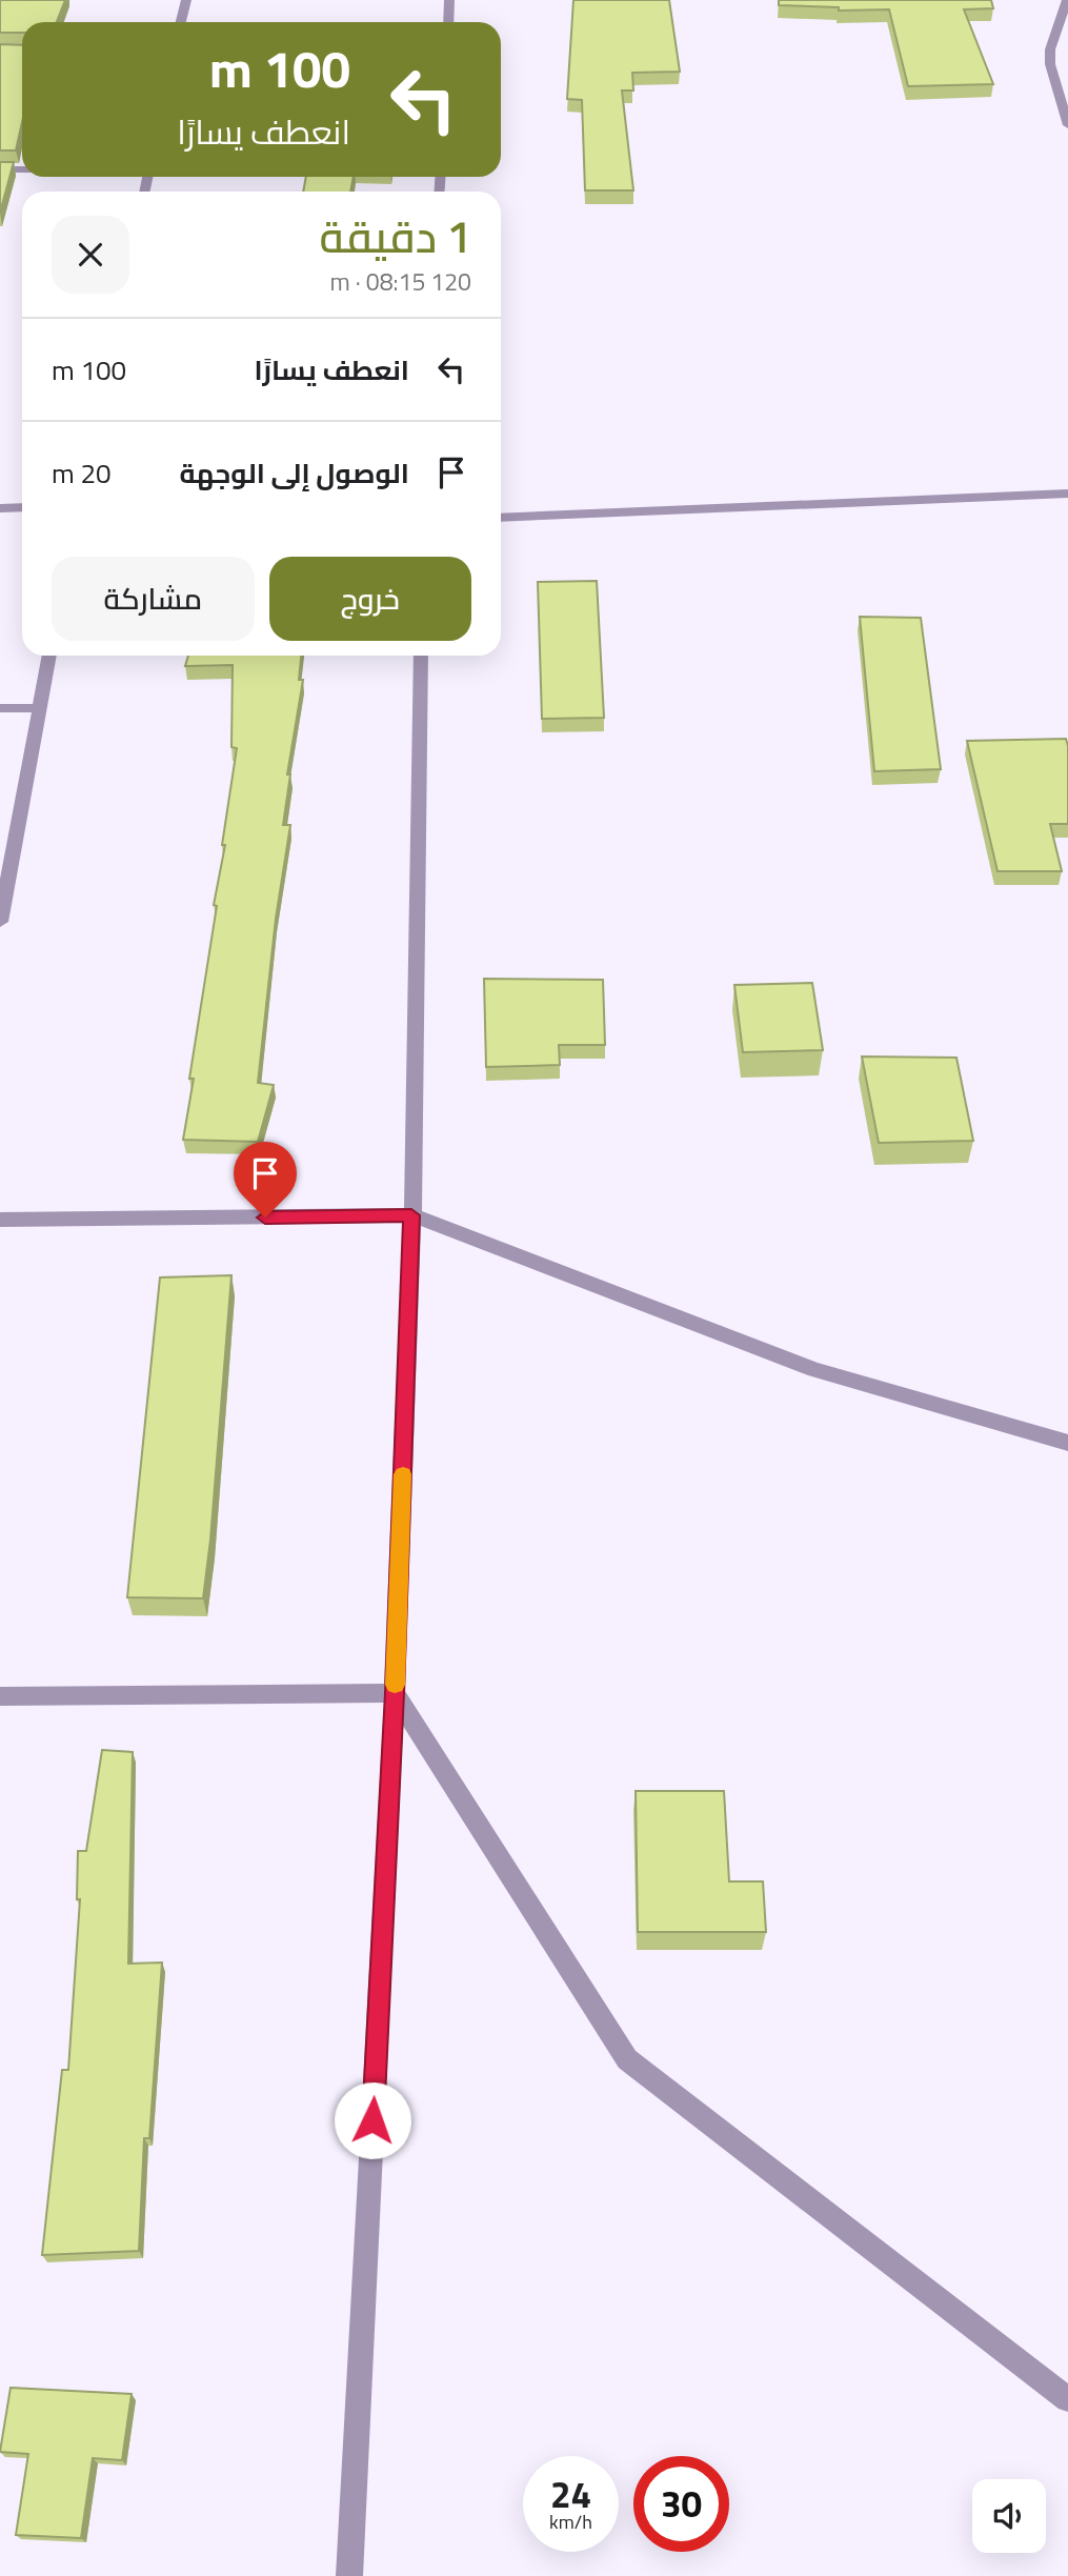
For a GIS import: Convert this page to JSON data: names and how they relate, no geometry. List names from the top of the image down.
{
  "page": {
    "turn": ["100 m", "انعطف يسارًا"],
    "heading": ["1 دقيقة", "120 m · 08:15"],
    "list": [
      {
        "name": "انعطف يسارًا",
        "value": "100 m"
      },
      {
        "name": "الوصول إلى الوجهة",
        "value": "20 m"
      }
    ],
    "buttons": ["خروج", "مشاركة"],
    "speed": "24 km/h",
    "limit": "30"
  }
}
